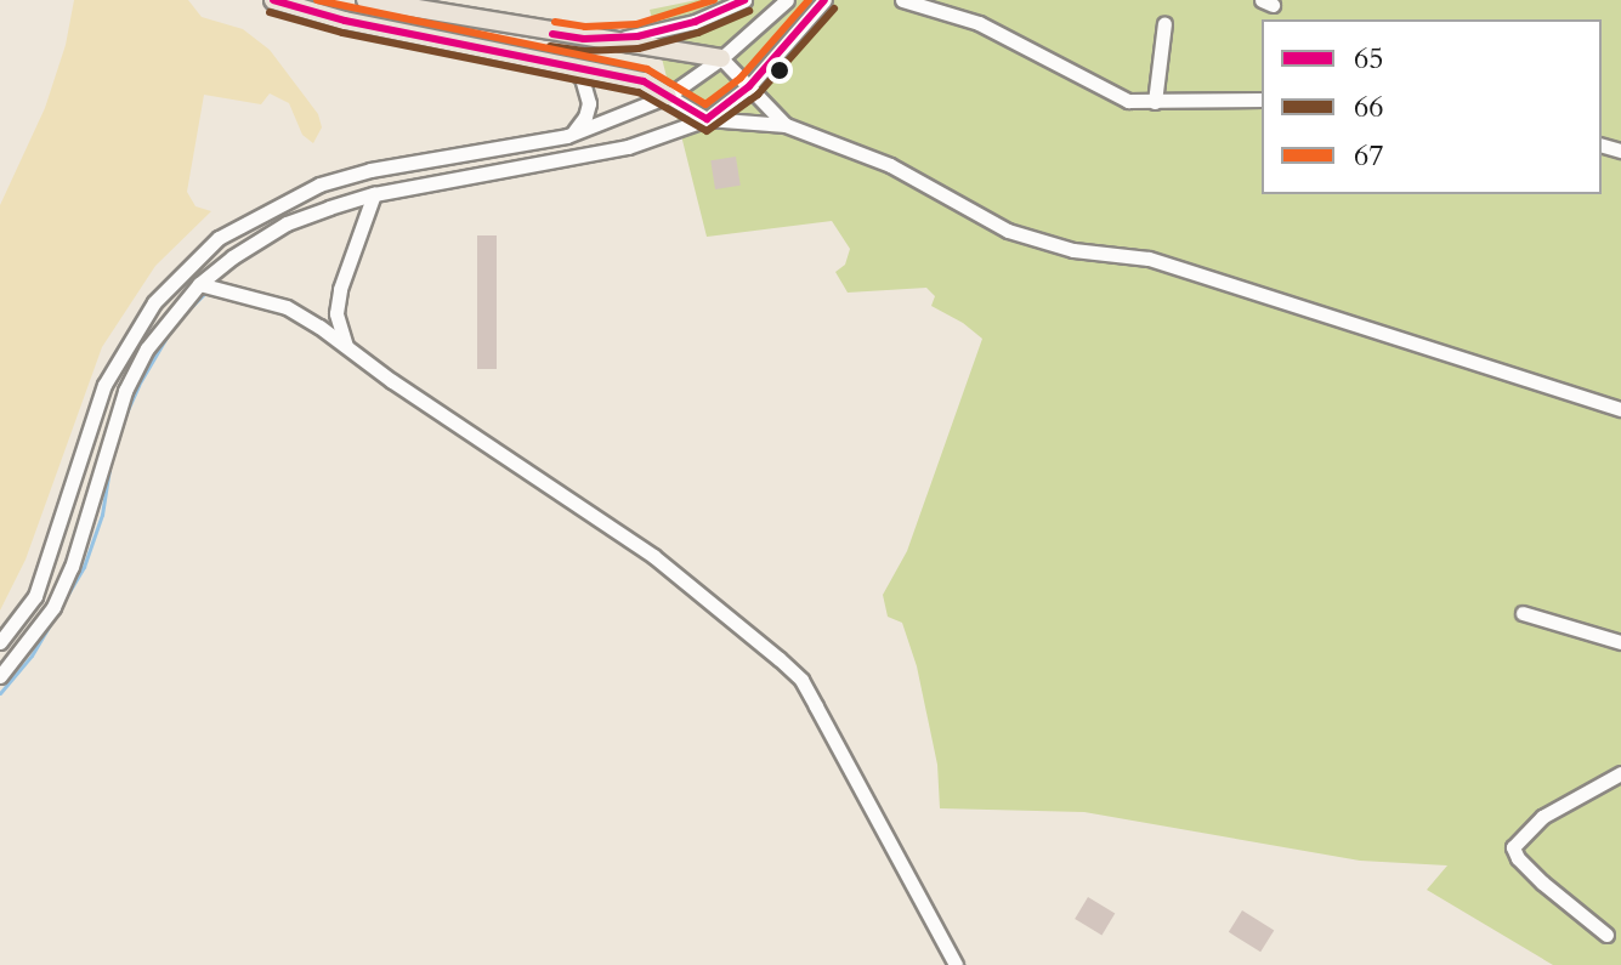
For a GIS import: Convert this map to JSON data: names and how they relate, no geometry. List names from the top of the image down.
{
  "lines": ["transit line 65", "transit line 67", "transit line 66"],
  "legend": ["65", "66", "67"]
}
